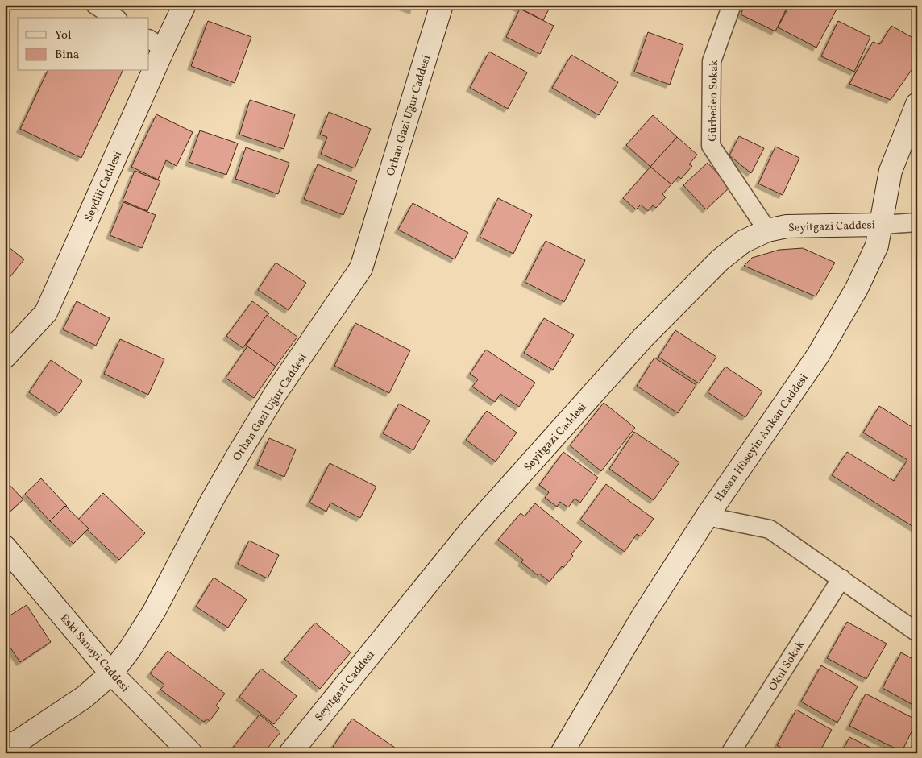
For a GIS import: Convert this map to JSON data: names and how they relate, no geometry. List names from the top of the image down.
{
  "streets": {
    "street": [
      "Gürbeden Sokak",
      "Orhan Gazi Uğur Caddesi",
      "Seydili Caddesi",
      "Seyitgazi Caddesi",
      "Hasan Hüseyin Arıkan Caddesi",
      "Eski Sanayi Caddesi",
      "Okul Sokak"
    ]
  },
  "crossings": [
    ["Gürbeden Sokak", "Seyitgazi Caddesi"],
    ["Orhan Gazi Uğur Caddesi", "Eski Sanayi Caddesi"],
    ["Seyitgazi Caddesi", "Hasan Hüseyin Arıkan Caddesi"]
  ],
  "legend": ["Yol", "Bina"]
}
